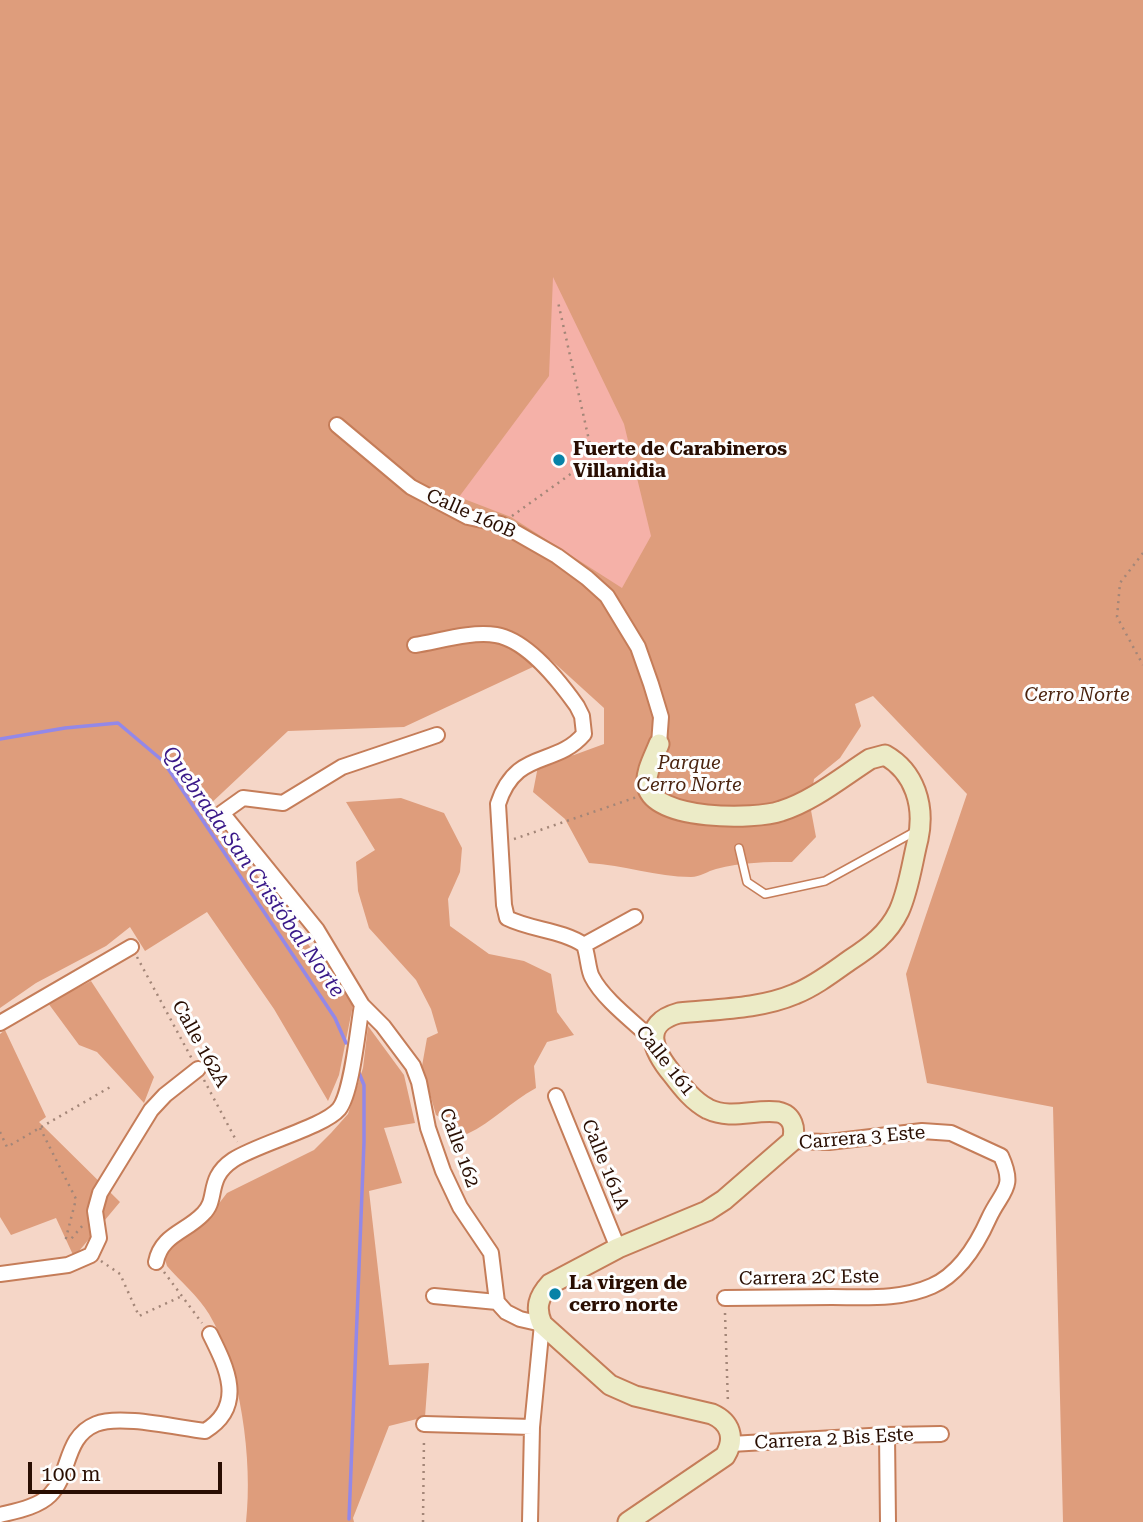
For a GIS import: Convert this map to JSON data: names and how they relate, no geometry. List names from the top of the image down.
{
  "streets": {
    "street": [
      "Calle 160B",
      "Calle 161",
      "Carrera 3 Este",
      "Calle 162",
      "Calle 161A",
      "Carrera 2C Este",
      "Carrera 2 Bis Este"
    ],
    "path": ["Calle 162A"]
  },
  "crossings": [
    ["Calle 161", "Carrera 3 Este"],
    ["Carrera 3 Este", "Calle 161A"],
    ["Carrera 3 Este", "Carrera 2C Este"]
  ],
  "water": ["Quebrada San Cristóbal Norte"],
  "parks": ["Cerro Norte", "Parque Cerro Norte"],
  "places": ["Fuerte de Carabineros Villanidia", "La virgen de cerro norte"],
  "scale_bar": "100 m"
}
